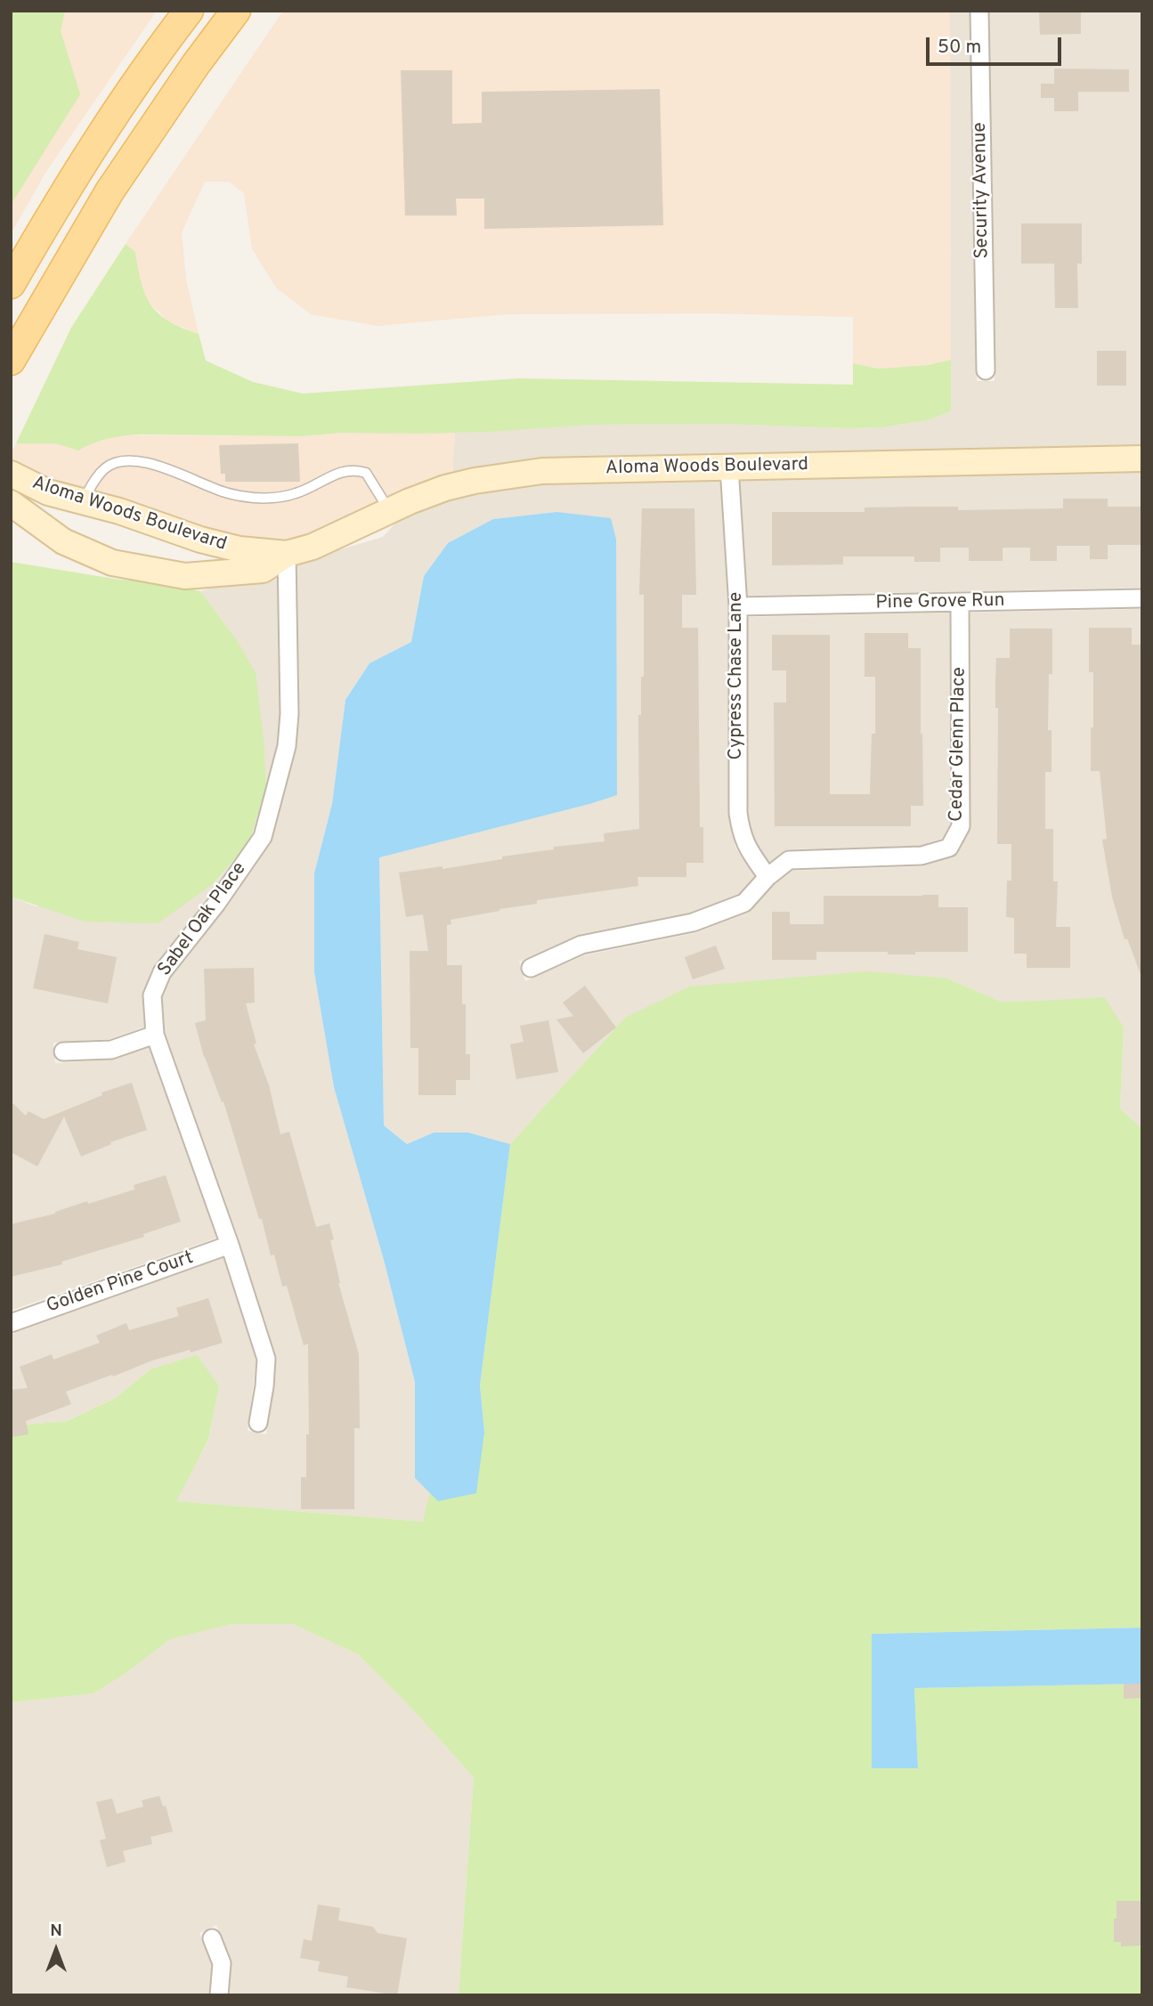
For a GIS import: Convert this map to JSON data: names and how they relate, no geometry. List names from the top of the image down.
{
  "streets": {
    "street": [
      "Security Avenue",
      "Aloma Woods Boulevard",
      "Pine Grove Run",
      "Cypress Chase Lane",
      "Cedar Glenn Place",
      "Sabel Oak Place",
      "Golden Pine Court"
    ]
  },
  "crossings": [
    ["Aloma Woods Boulevard", "Cypress Chase Lane"],
    ["Aloma Woods Boulevard", "Sabel Oak Place"],
    ["Pine Grove Run", "Cypress Chase Lane"],
    ["Pine Grove Run", "Cedar Glenn Place"],
    ["Cypress Chase Lane", "Cedar Glenn Place"],
    ["Sabel Oak Place", "Golden Pine Court"]
  ],
  "scale_bar": "50 m",
  "north": "top"
}
